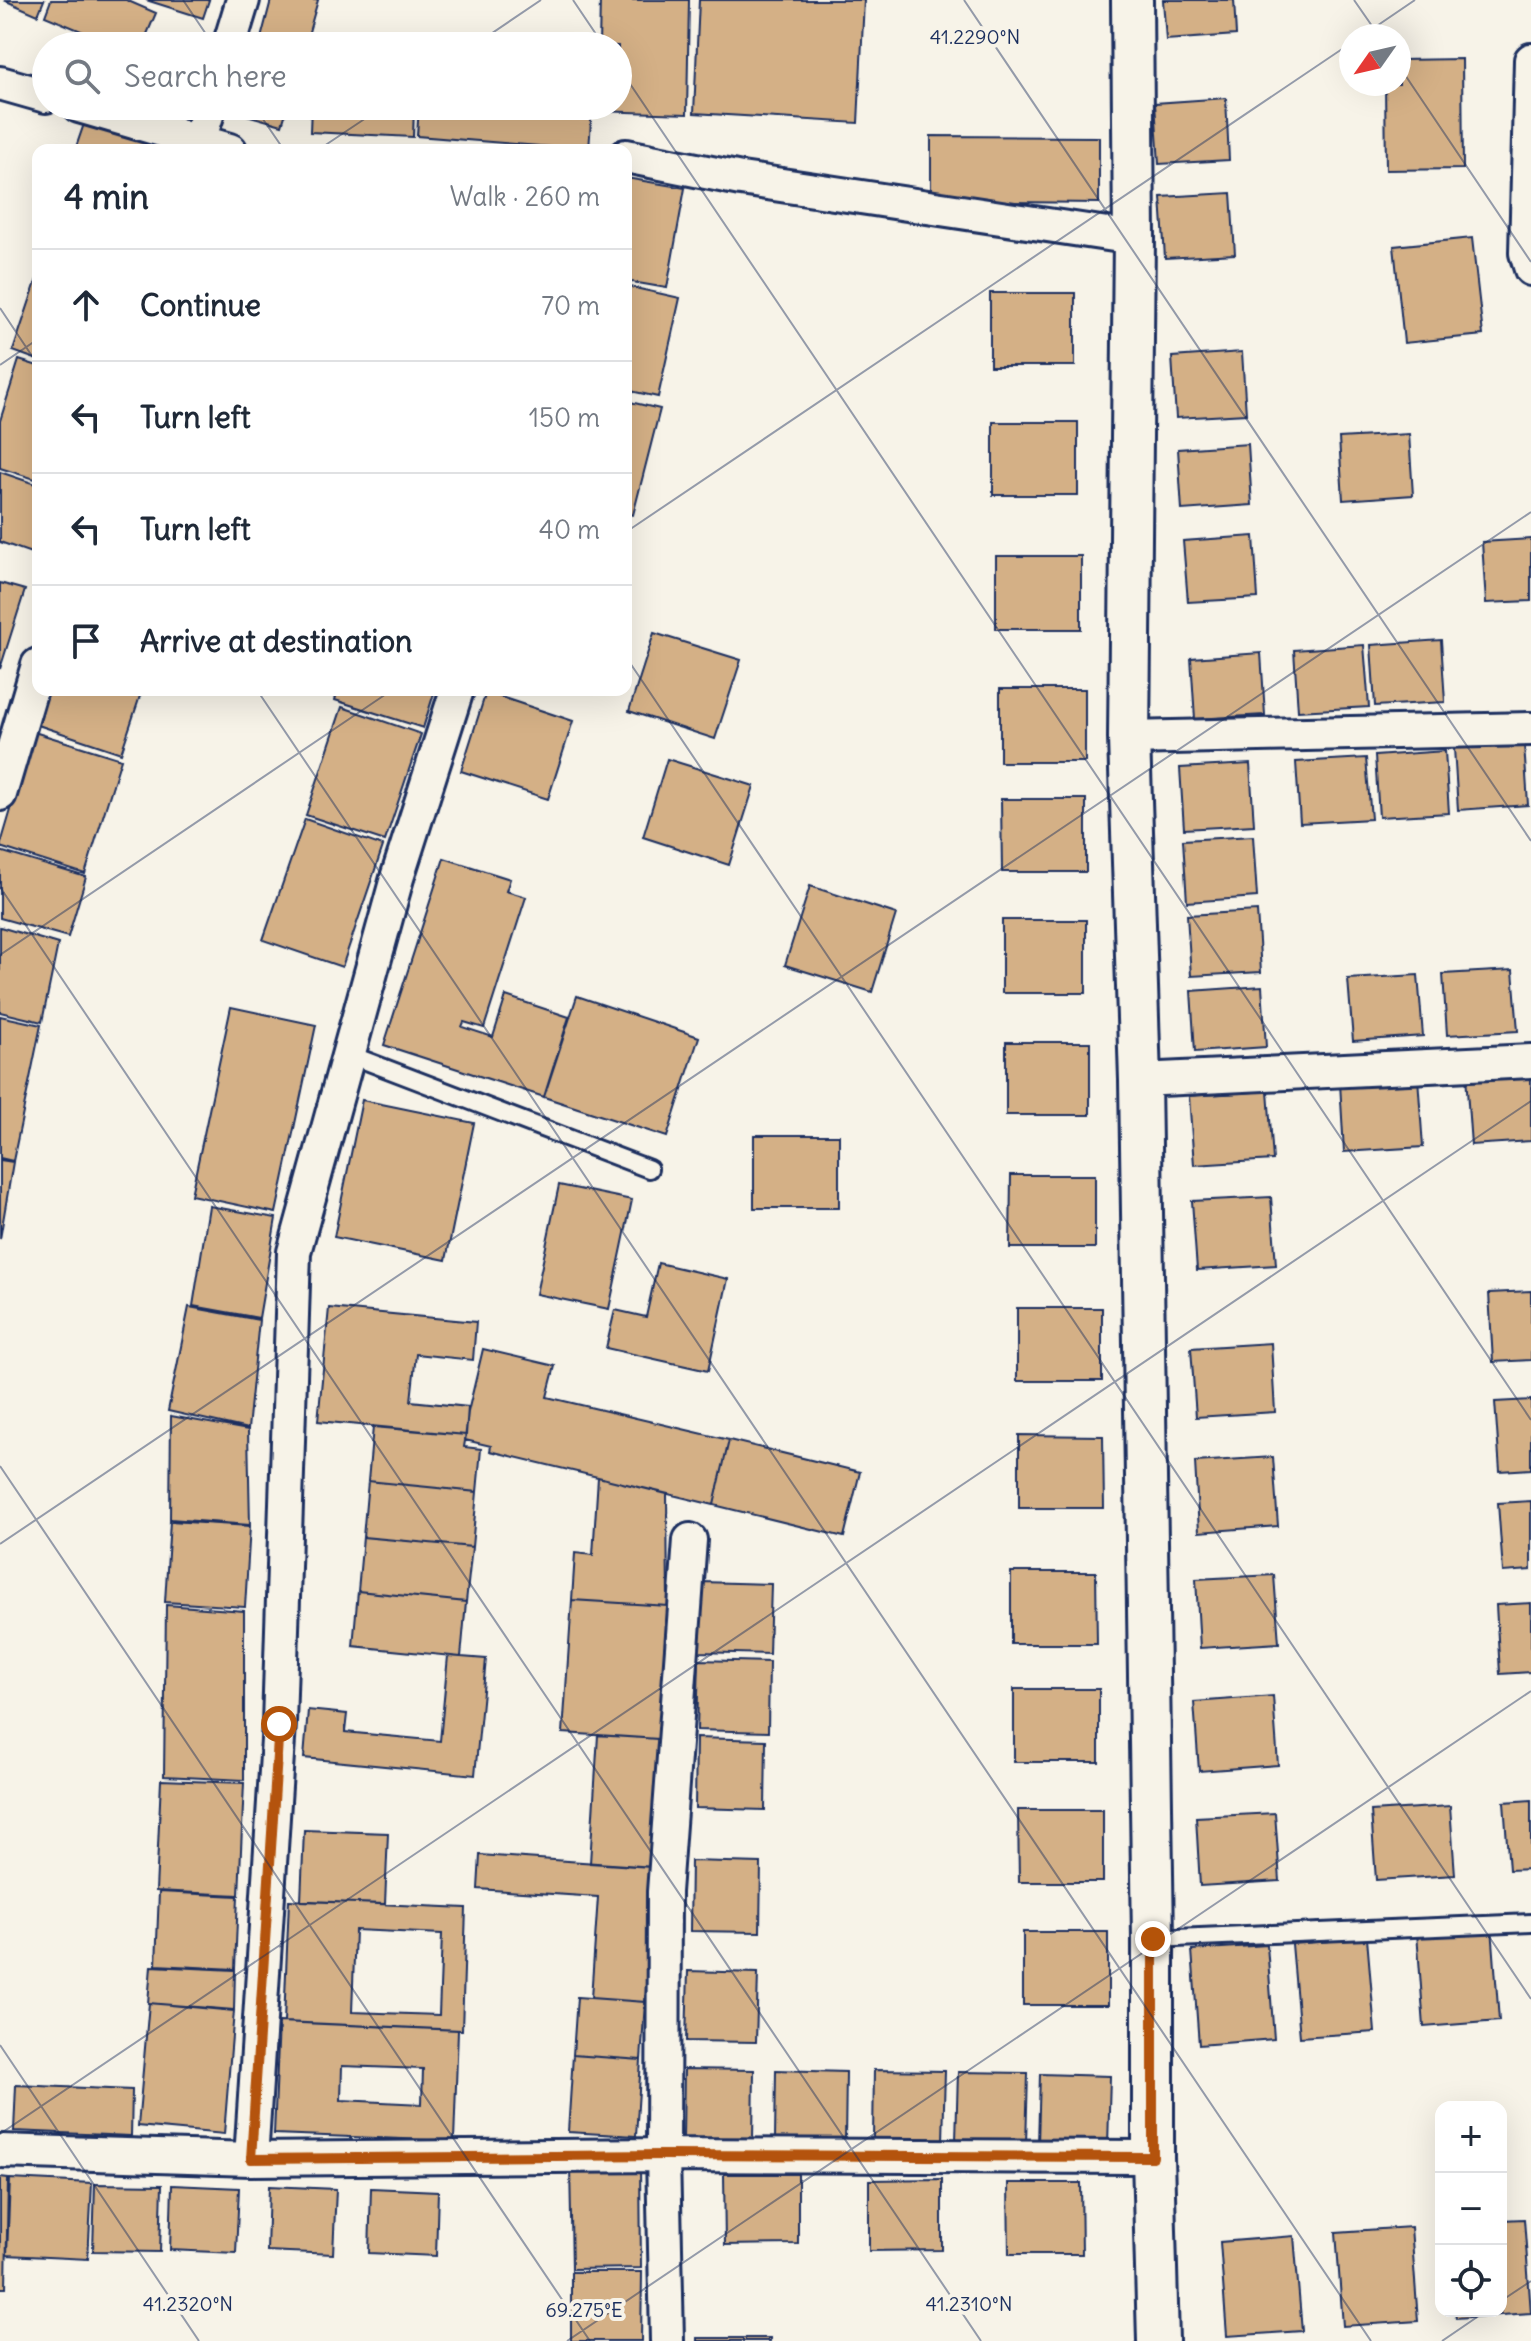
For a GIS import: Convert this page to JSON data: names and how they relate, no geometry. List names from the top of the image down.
{
  "north": "bottom left",
  "page": {
    "search": "Search here",
    "heading": ["4 min", "Walk · 260 m"],
    "list": [
      ["Continue", "70 m"],
      ["Turn left", "150 m"],
      ["Turn left", "40 m"],
      "Arrive at destination"
    ],
    "map_buttons": ["+", "−"]
  },
  "coordinates": [
    "41.2290°N",
    "41.2320°N",
    "41.2310°N",
    "69.275°E"
  ]
}
